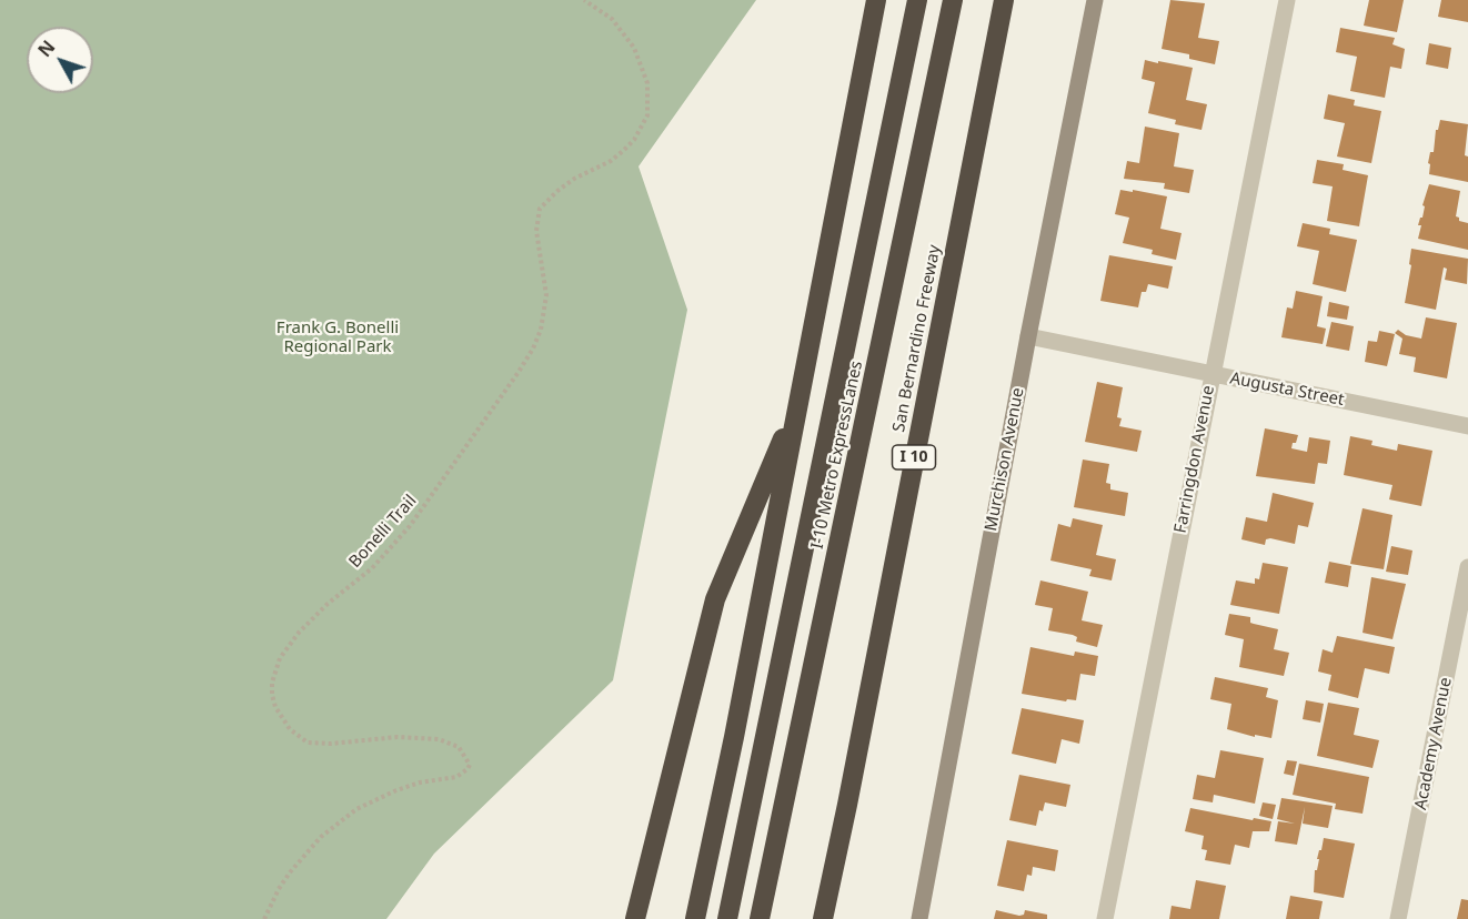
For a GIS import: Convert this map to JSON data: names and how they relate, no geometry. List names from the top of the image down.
{
  "streets": {
    "highway": ["San Bernardino Freeway", "I-10 Metro ExpressLanes", "I 10"],
    "street": [
      "Augusta Street",
      "Murchison Avenue",
      "Farringdon Avenue",
      "Academy Avenue"
    ],
    "path": ["Bonelli Trail"]
  },
  "crossings": [
    ["Augusta Street", "Murchison Avenue"],
    ["Augusta Street", "Farringdon Avenue"]
  ],
  "parks": ["Frank G. Bonelli Regional Park"],
  "north": "top left"
}
